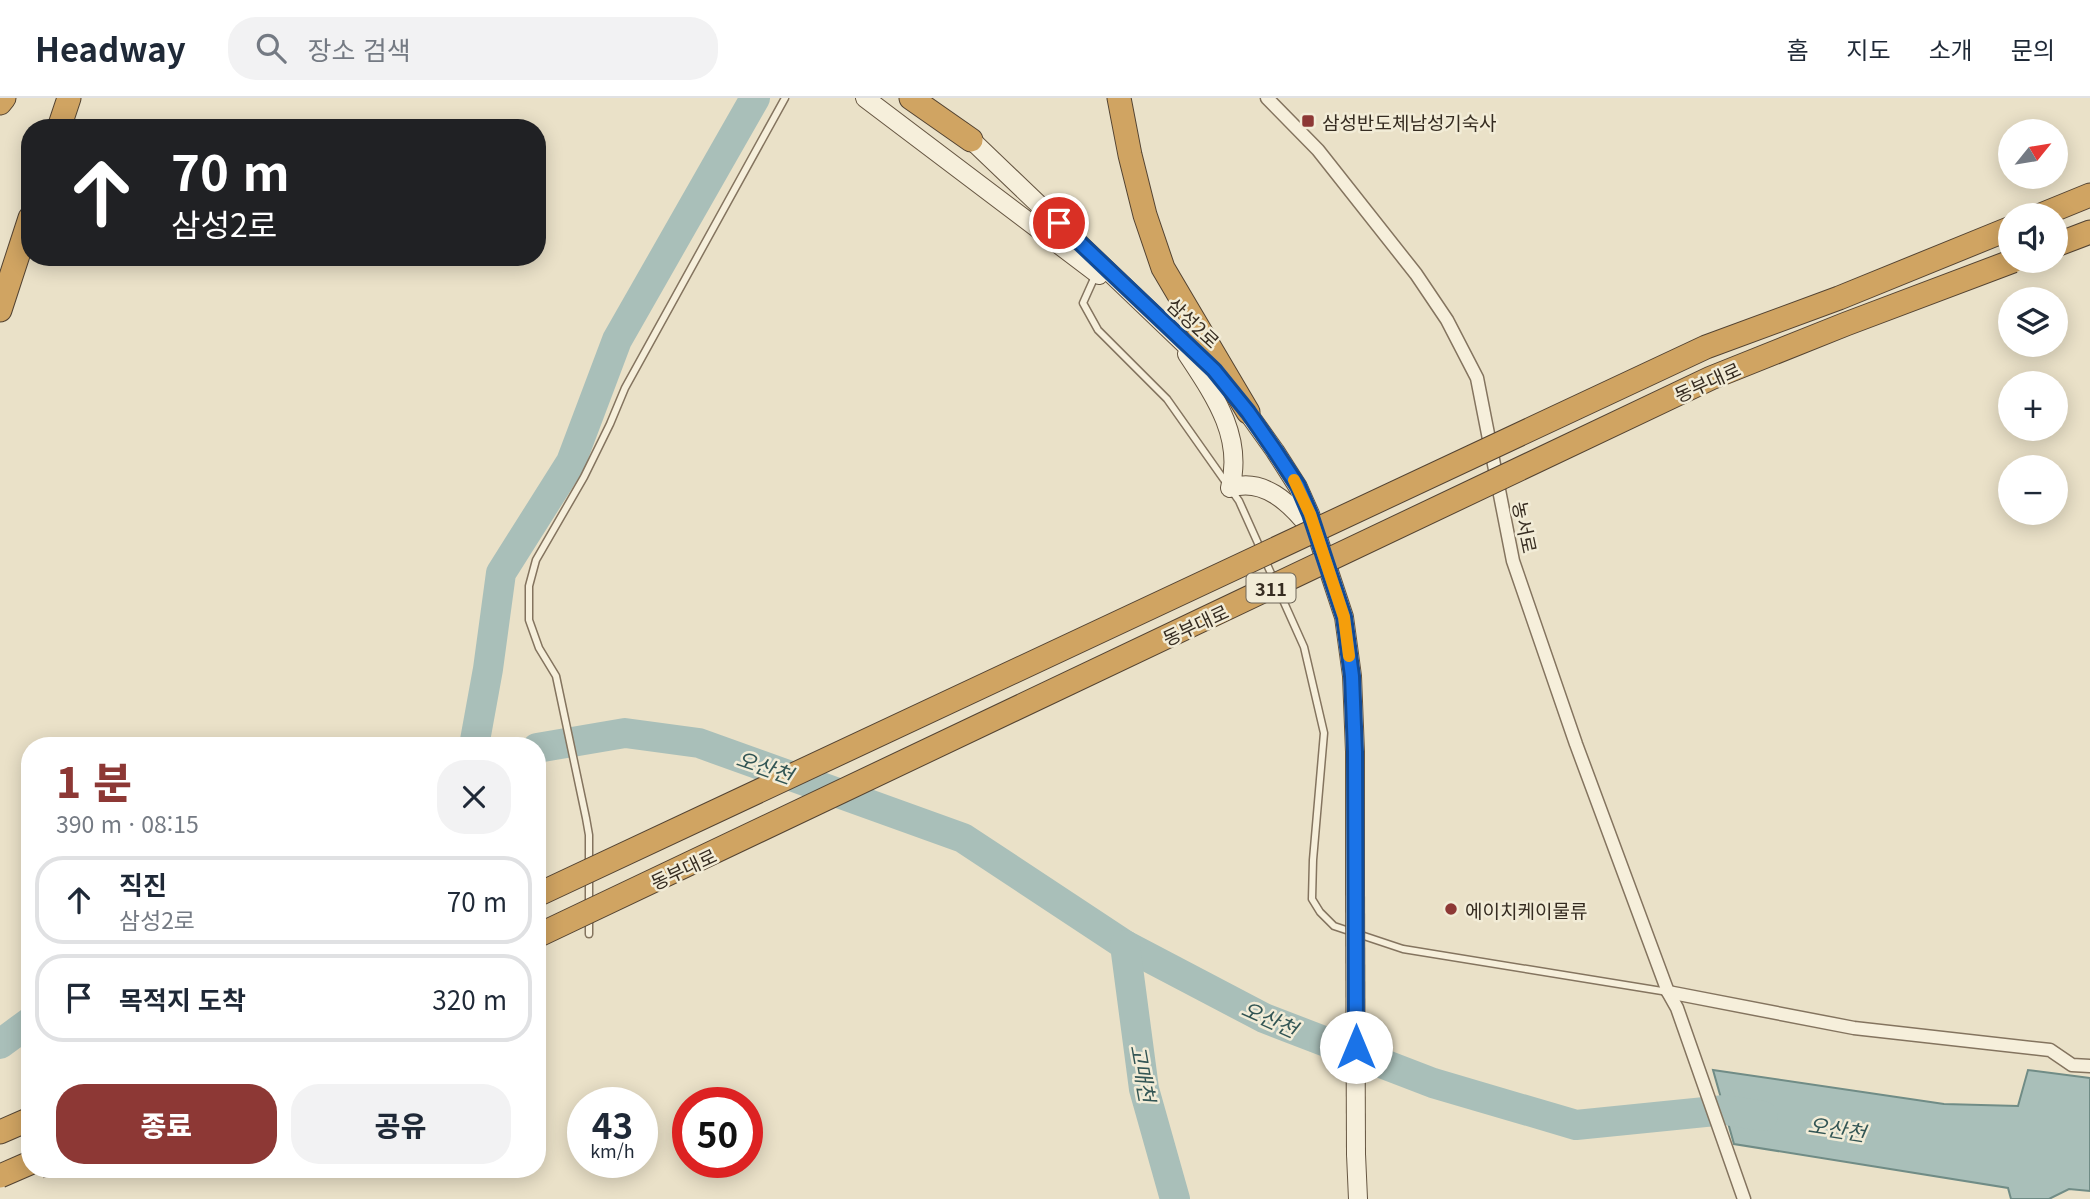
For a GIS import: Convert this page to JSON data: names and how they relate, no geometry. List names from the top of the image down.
{
  "streets": {
    "highway": ["동부대로", "311"],
    "main road": ["삼성2로"],
    "street": ["농서로"]
  },
  "water": ["오산천", "고매천"],
  "places": {
    "transit": ["삼성반도체남성기숙사"],
    "other": ["에이치케이물류"]
  },
  "north": "top right",
  "page": {
    "header": "Headway",
    "search": "장소 검색",
    "nav": [
      "홈",
      "지도",
      "소개",
      "문의"
    ],
    "map_buttons": ["+", "−"],
    "turn": ["70 m", "삼성2로"],
    "heading": ["1 분", "390 m · 08:15"],
    "list": [
      {
        "name": "직진",
        "note": "삼성2로",
        "value": "70 m"
      },
      {
        "name": "목적지 도착",
        "value": "320 m"
      }
    ],
    "buttons": ["종료", "공유"],
    "speed": "43 km/h",
    "limit": "50"
  }
}
